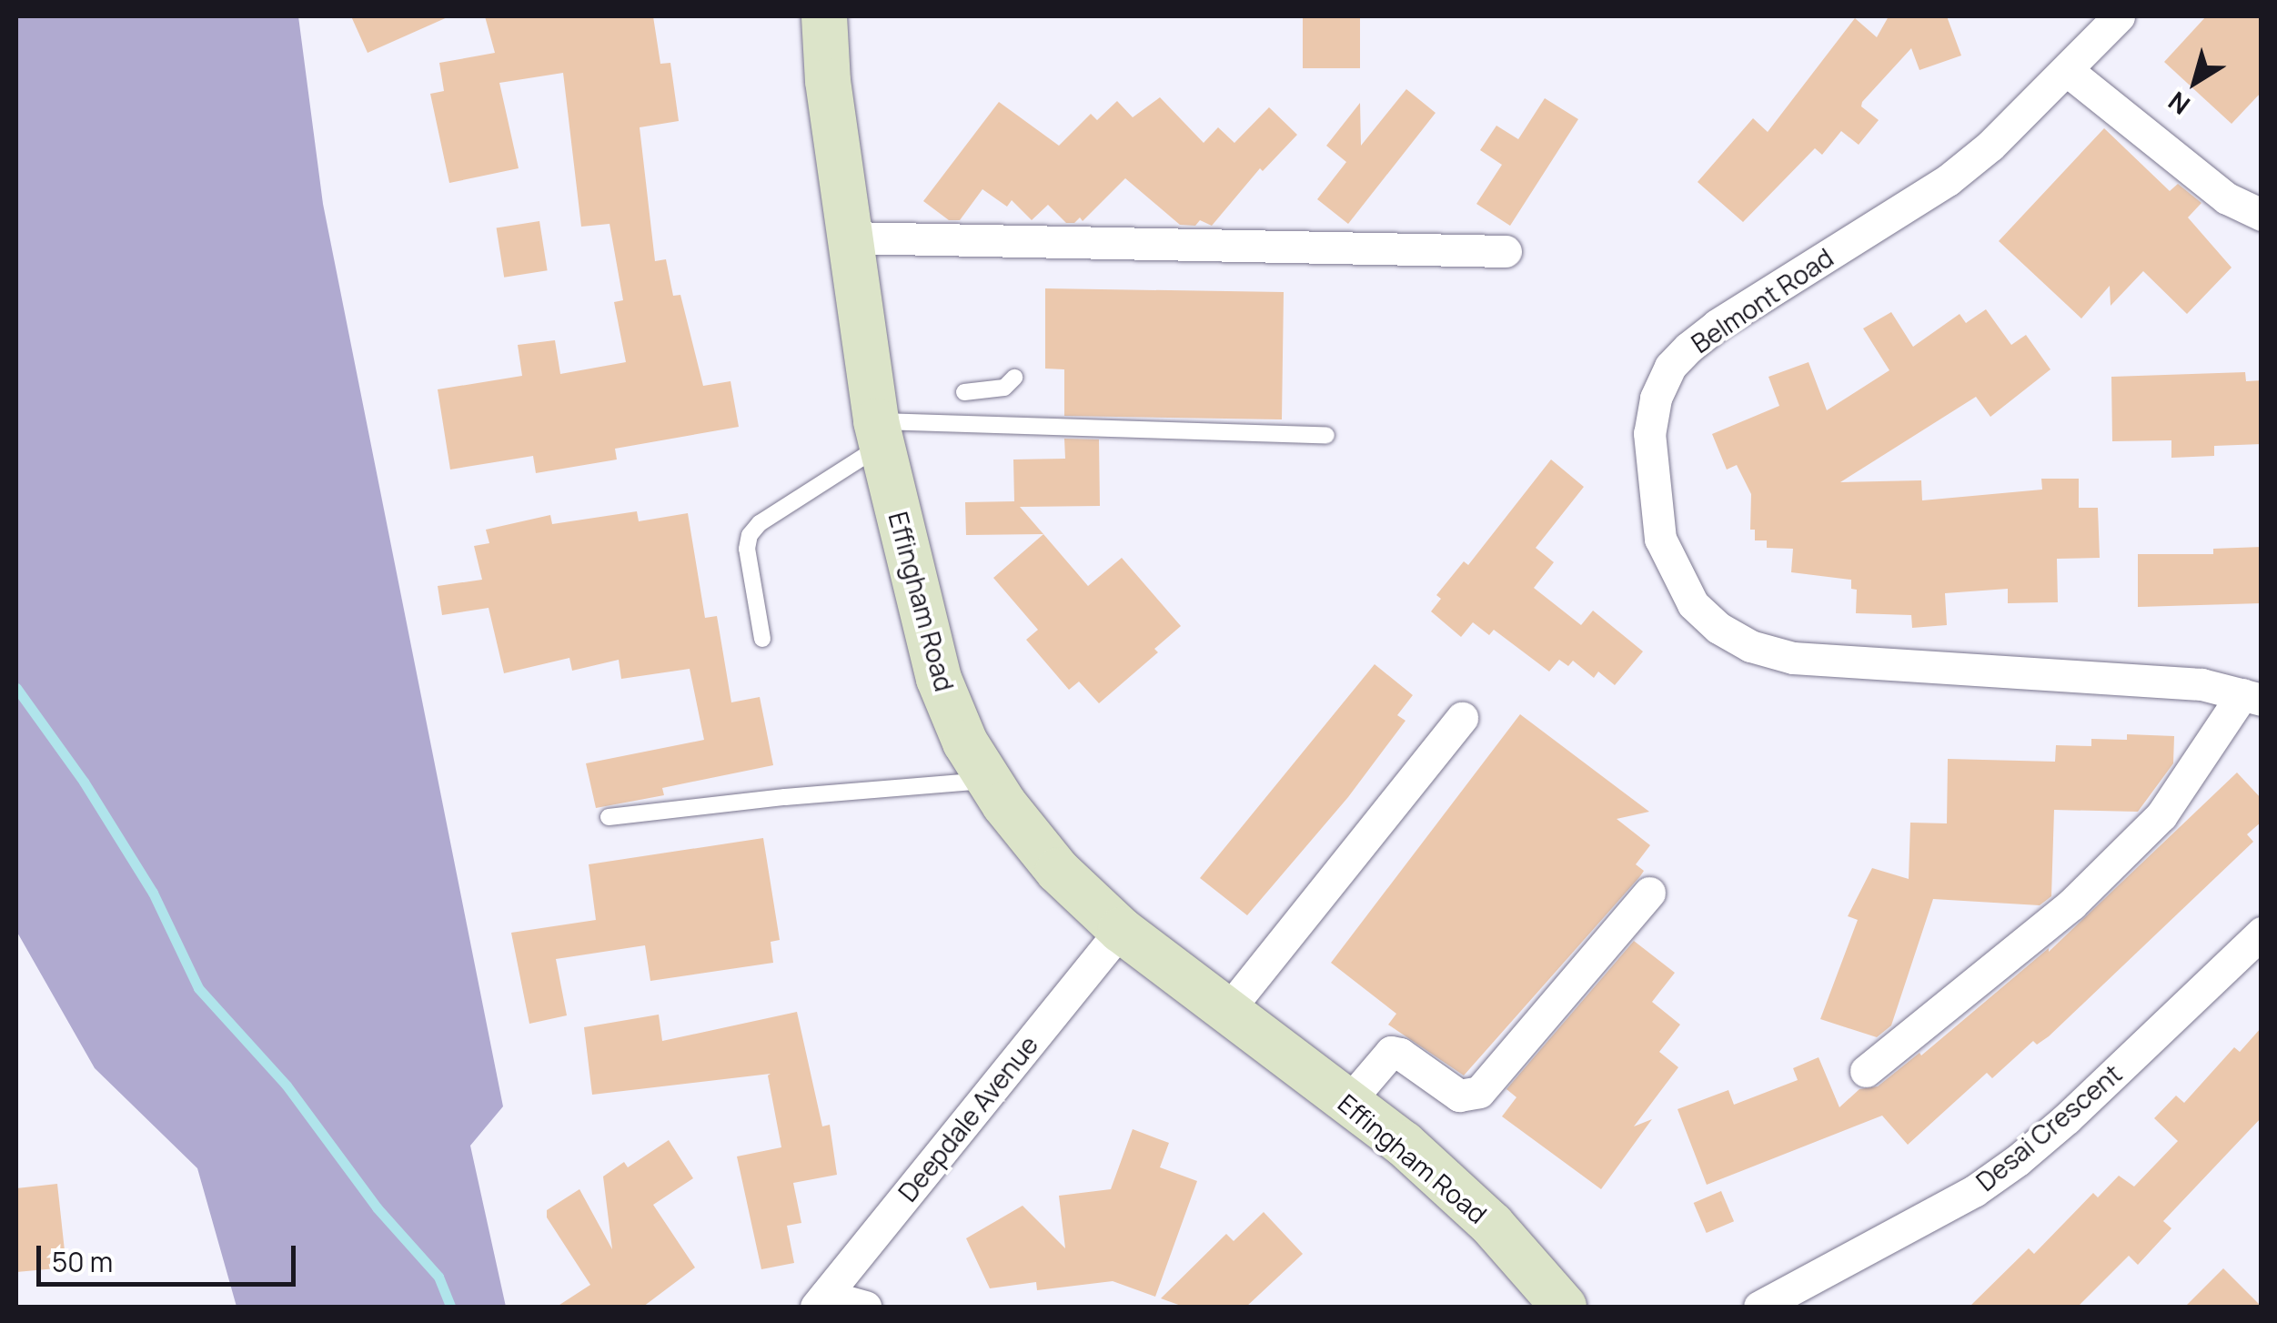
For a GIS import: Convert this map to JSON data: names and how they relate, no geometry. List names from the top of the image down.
{
  "streets": {
    "street": [
      "Belmont Road",
      "Effingham Road",
      "Deepdale Avenue",
      "Desai Crescent"
    ]
  },
  "crossings": [
    ["Effingham Road", "Deepdale Avenue"]
  ],
  "scale_bar": "50 m",
  "north": "bottom left"
}
